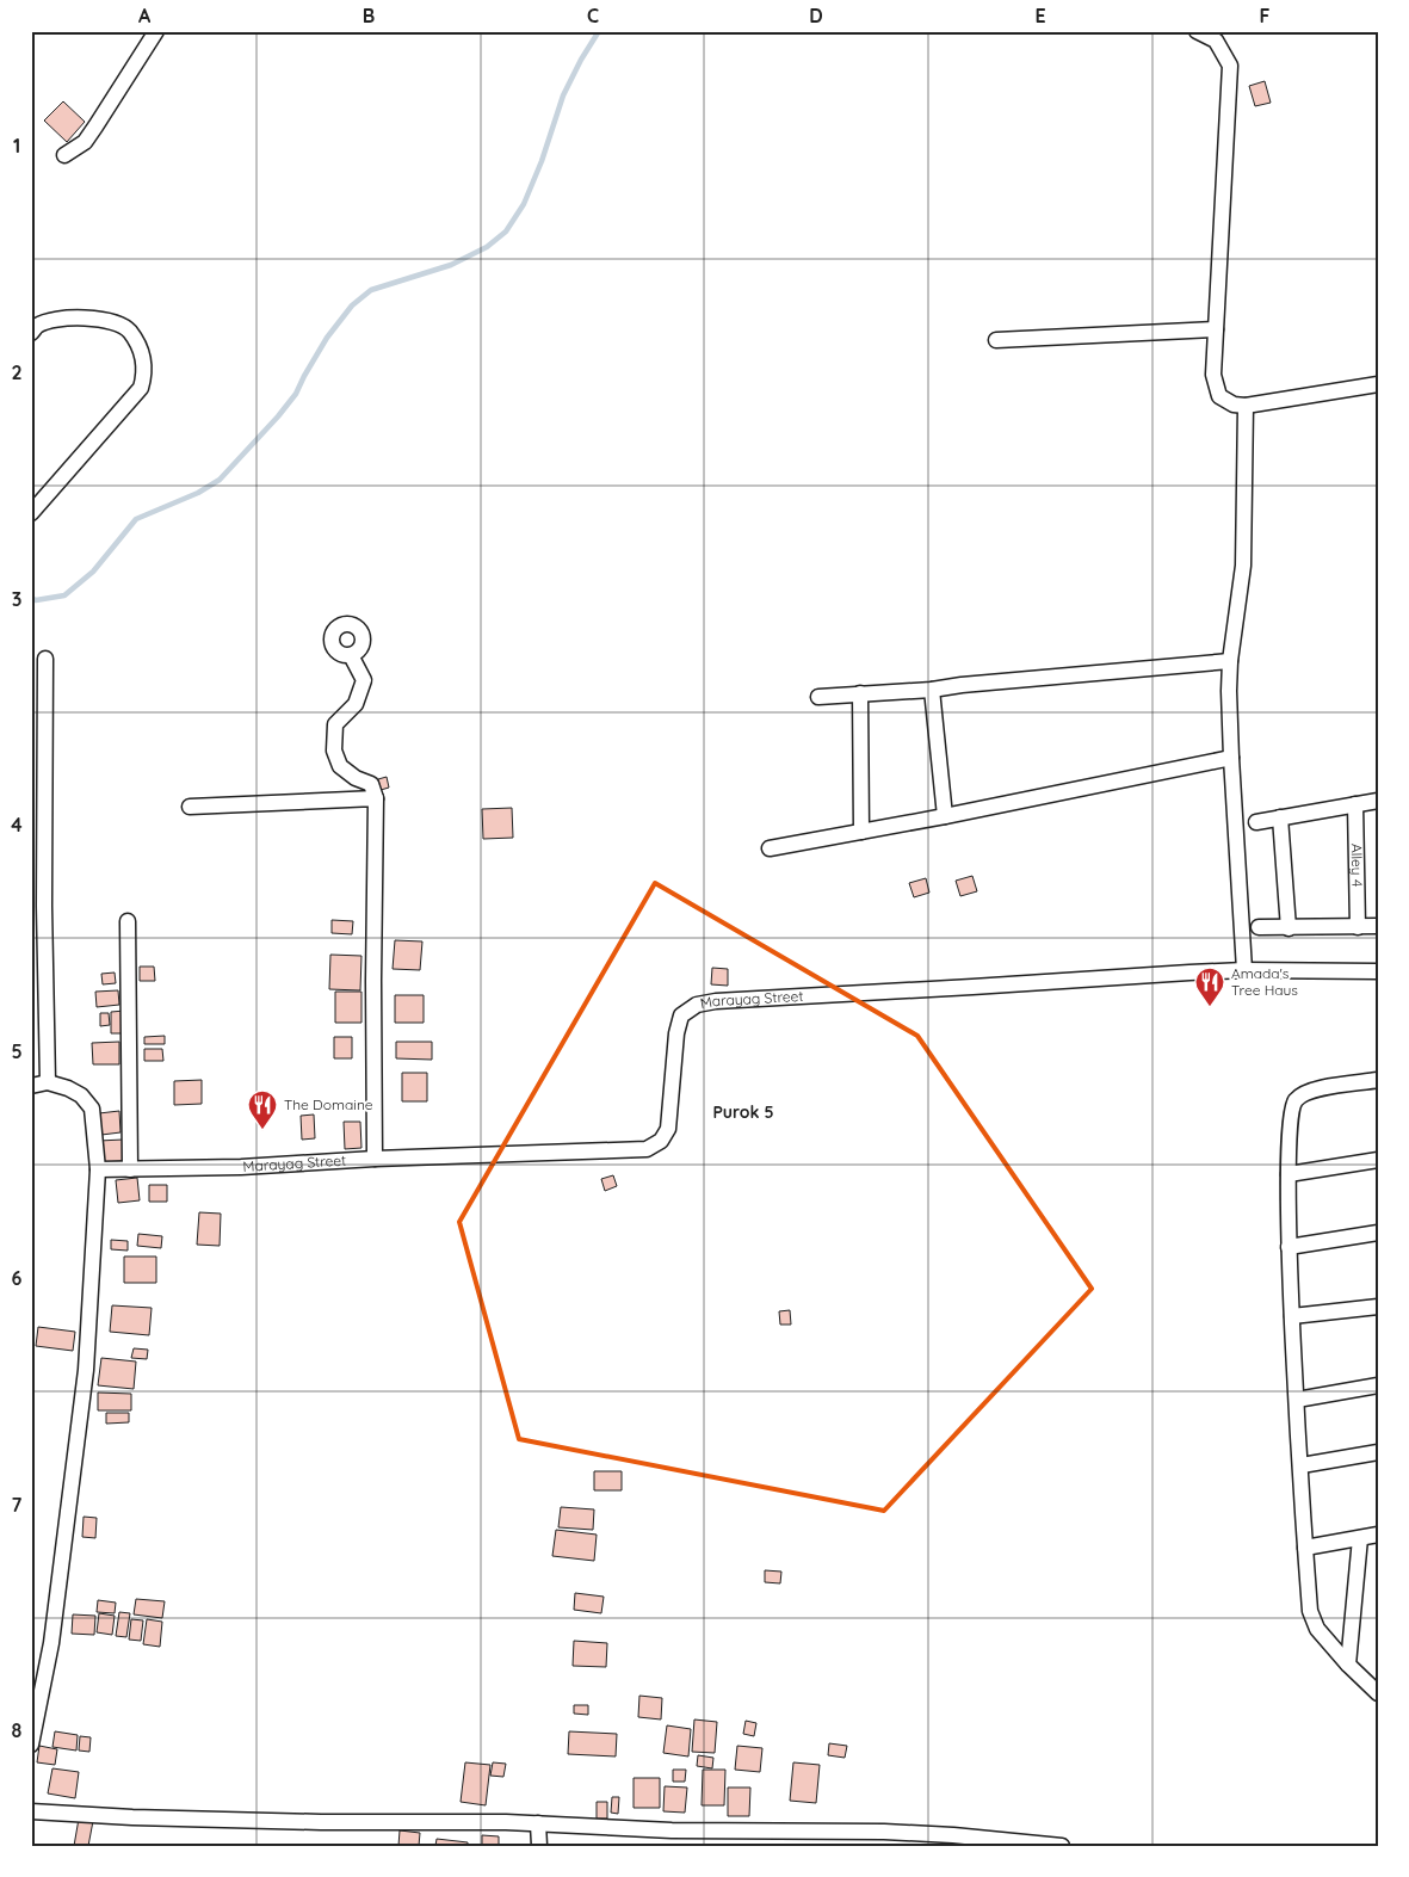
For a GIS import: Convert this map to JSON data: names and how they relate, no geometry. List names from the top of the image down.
{
  "streets": {
    "street": ["Alley 4", "Marayag Street"]
  },
  "districts": ["Purok 5"],
  "places": {
    "restaurant": ["Amada's Tree Haus", "The Domaine"]
  },
  "grid": {
    "columns": [
      "A",
      "B",
      "C",
      "D",
      "E",
      "F"
    ],
    "rows": [
      "1",
      "2",
      "3",
      "4",
      "5",
      "6",
      "7",
      "8"
    ]
  }
}
